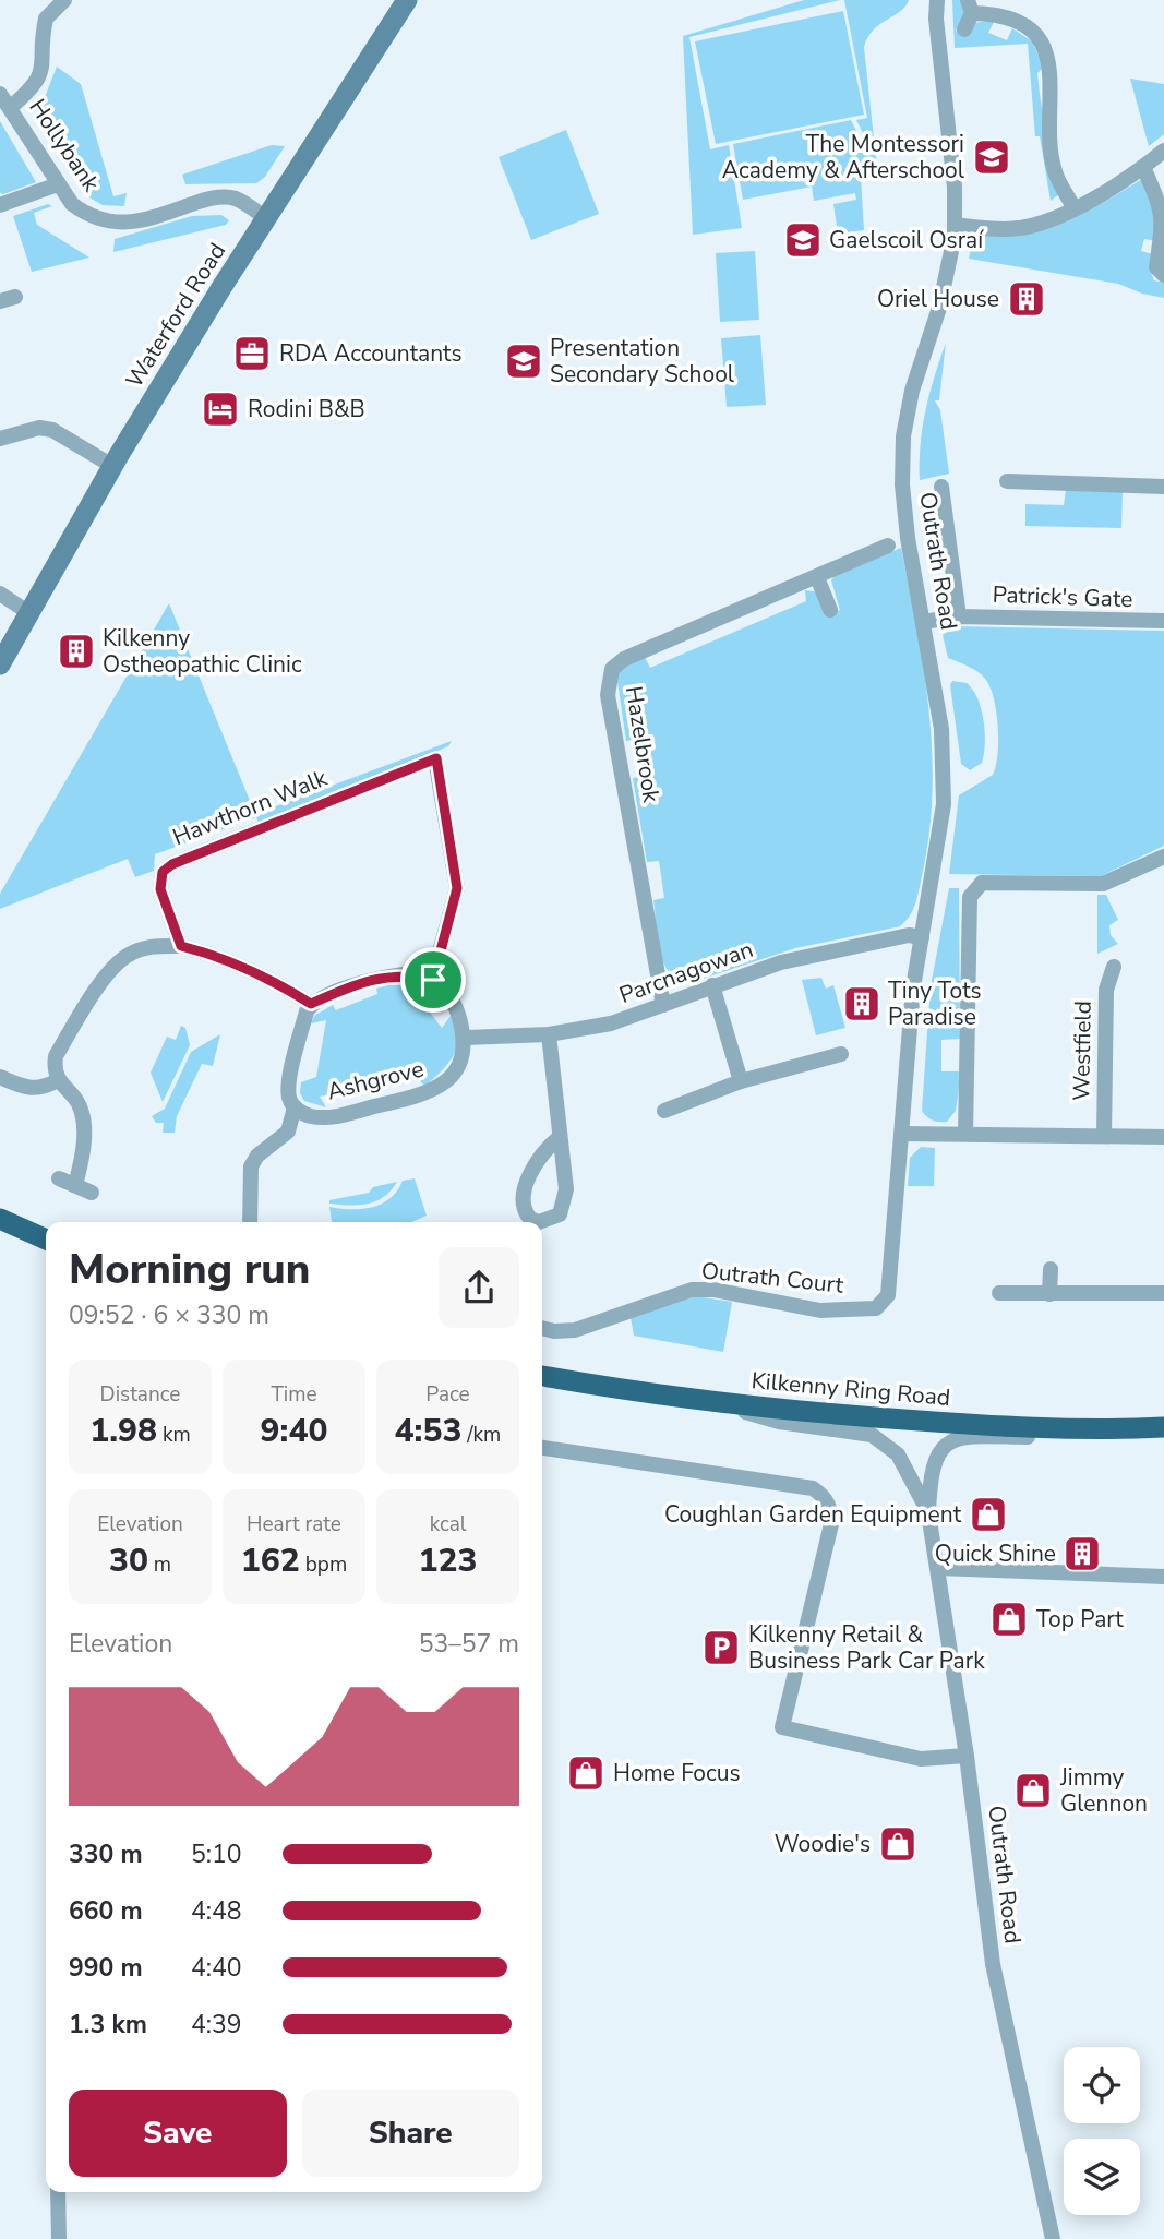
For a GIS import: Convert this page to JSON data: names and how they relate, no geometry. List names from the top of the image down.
{
  "streets": {
    "highway": ["Kilkenny Ring Road"],
    "main road": ["Waterford Road"],
    "street": [
      "Hollybank",
      "Outrath Road",
      "Patrick's Gate",
      "Hazelbrook",
      "Hawthorn Walk",
      "Parcnagowan",
      "Westfield",
      "Ashgrove",
      "Outrath Court"
    ]
  },
  "crossings": [
    ["Hollybank", "Waterford Road"],
    ["Outrath Road", "Patrick's Gate"],
    ["Outrath Road", "Parcnagowan"],
    ["Outrath Road", "Outrath Court"],
    ["Outrath Road", "Kilkenny Ring Road"],
    ["Hazelbrook", "Parcnagowan"],
    ["Hawthorn Walk", "Parcnagowan"],
    ["Hawthorn Walk", "Ashgrove"],
    ["Parcnagowan", "Ashgrove"]
  ],
  "places": {
    "school or university": ["The Montessori Academy & Afterschool", "Gaelscoil Osraí", "Presentation Secondary School"],
    "building": [
      "Oriel House",
      "Kilkenny Ostheopathic Clinic",
      "Tiny Tots Paradise",
      "Quick Shine"
    ],
    "office": ["RDA Accountants"],
    "hotel": ["Rodini B&B"],
    "shop": [
      "Coughlan Garden Equipment",
      "Top Part",
      "Home Focus",
      "Jimmy Glennon",
      "Woodie's"
    ],
    "parking": ["Kilkenny Retail & Business Park Car Park"]
  },
  "page": {
    "heading": ["Morning run", "09:52 · 6 × 330 m"],
    "stats": [
      ["Distance", "1.98 km"],
      ["Time", "9:40"],
      ["Pace", "4:53 /km"],
      ["Elevation", "30 m"],
      ["Heart rate", "162 bpm"],
      ["kcal", "123"]
    ],
    "chart": ["Elevation", "53–57 m"],
    "list": [
      {
        "name": "330 m",
        "note": "5:10"
      },
      {
        "name": "660 m",
        "note": "4:48"
      },
      {
        "name": "990 m",
        "note": "4:40"
      },
      {
        "name": "1.3 km",
        "note": "4:39"
      }
    ],
    "buttons": ["Save", "Share"]
  }
}
